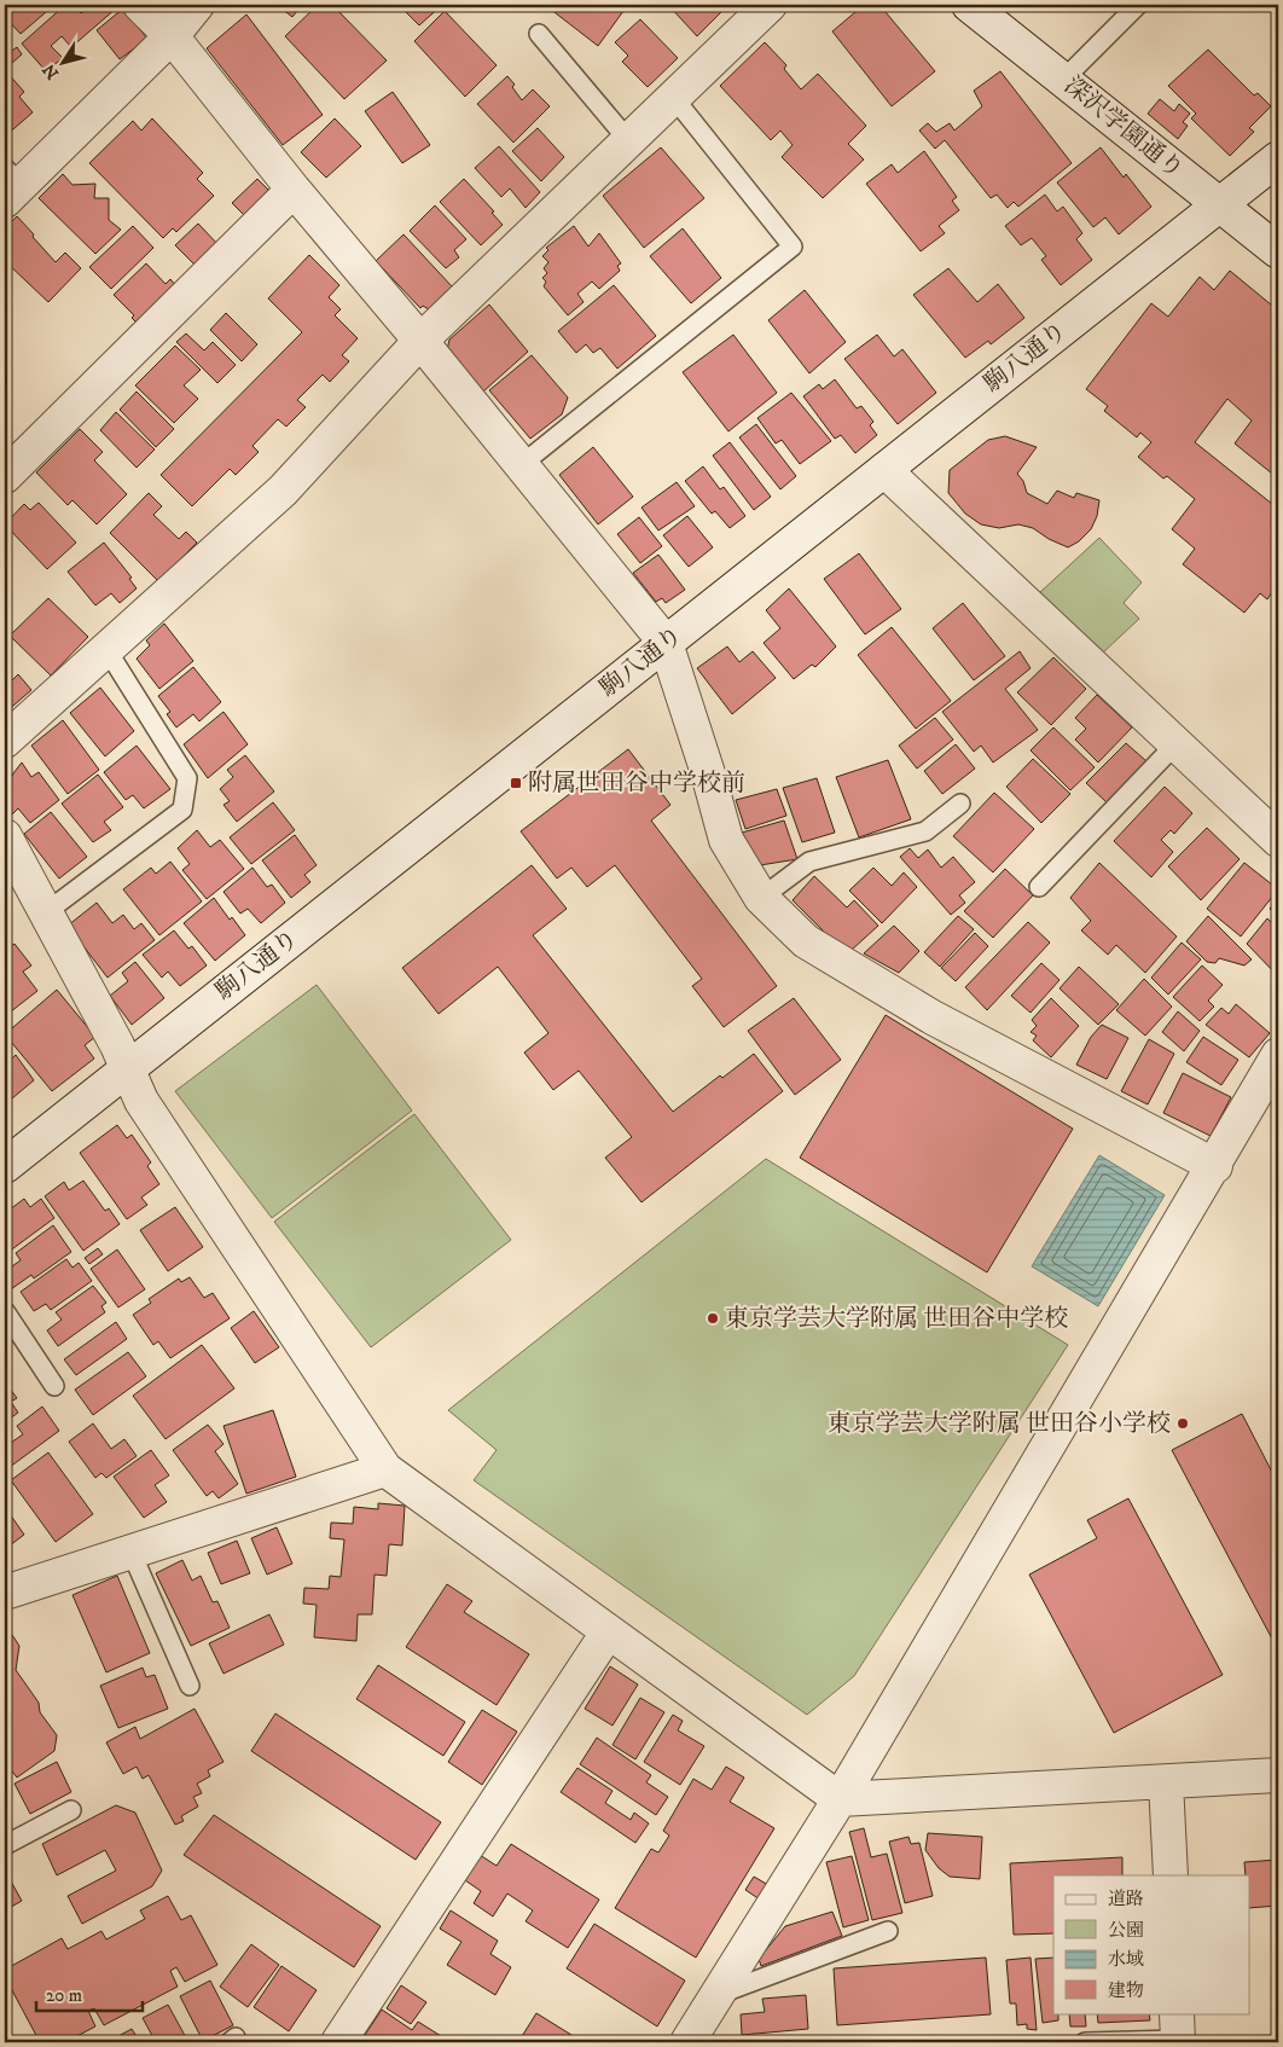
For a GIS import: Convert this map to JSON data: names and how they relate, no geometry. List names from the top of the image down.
{
  "streets": {
    "street": ["深沢学園通り", "駒八通り"]
  },
  "crossings": [
    ["深沢学園通り", "駒八通り"]
  ],
  "places": {
    "transit": ["附属世田谷中学校前"],
    "other": ["東京学芸大学附属 世田谷中学校", "東京学芸大学附属 世田谷小学校"]
  },
  "legend": [
    "道路",
    "公園",
    "水域",
    "建物"
  ],
  "scale_bar": "20 m",
  "north": "bottom left"
}
